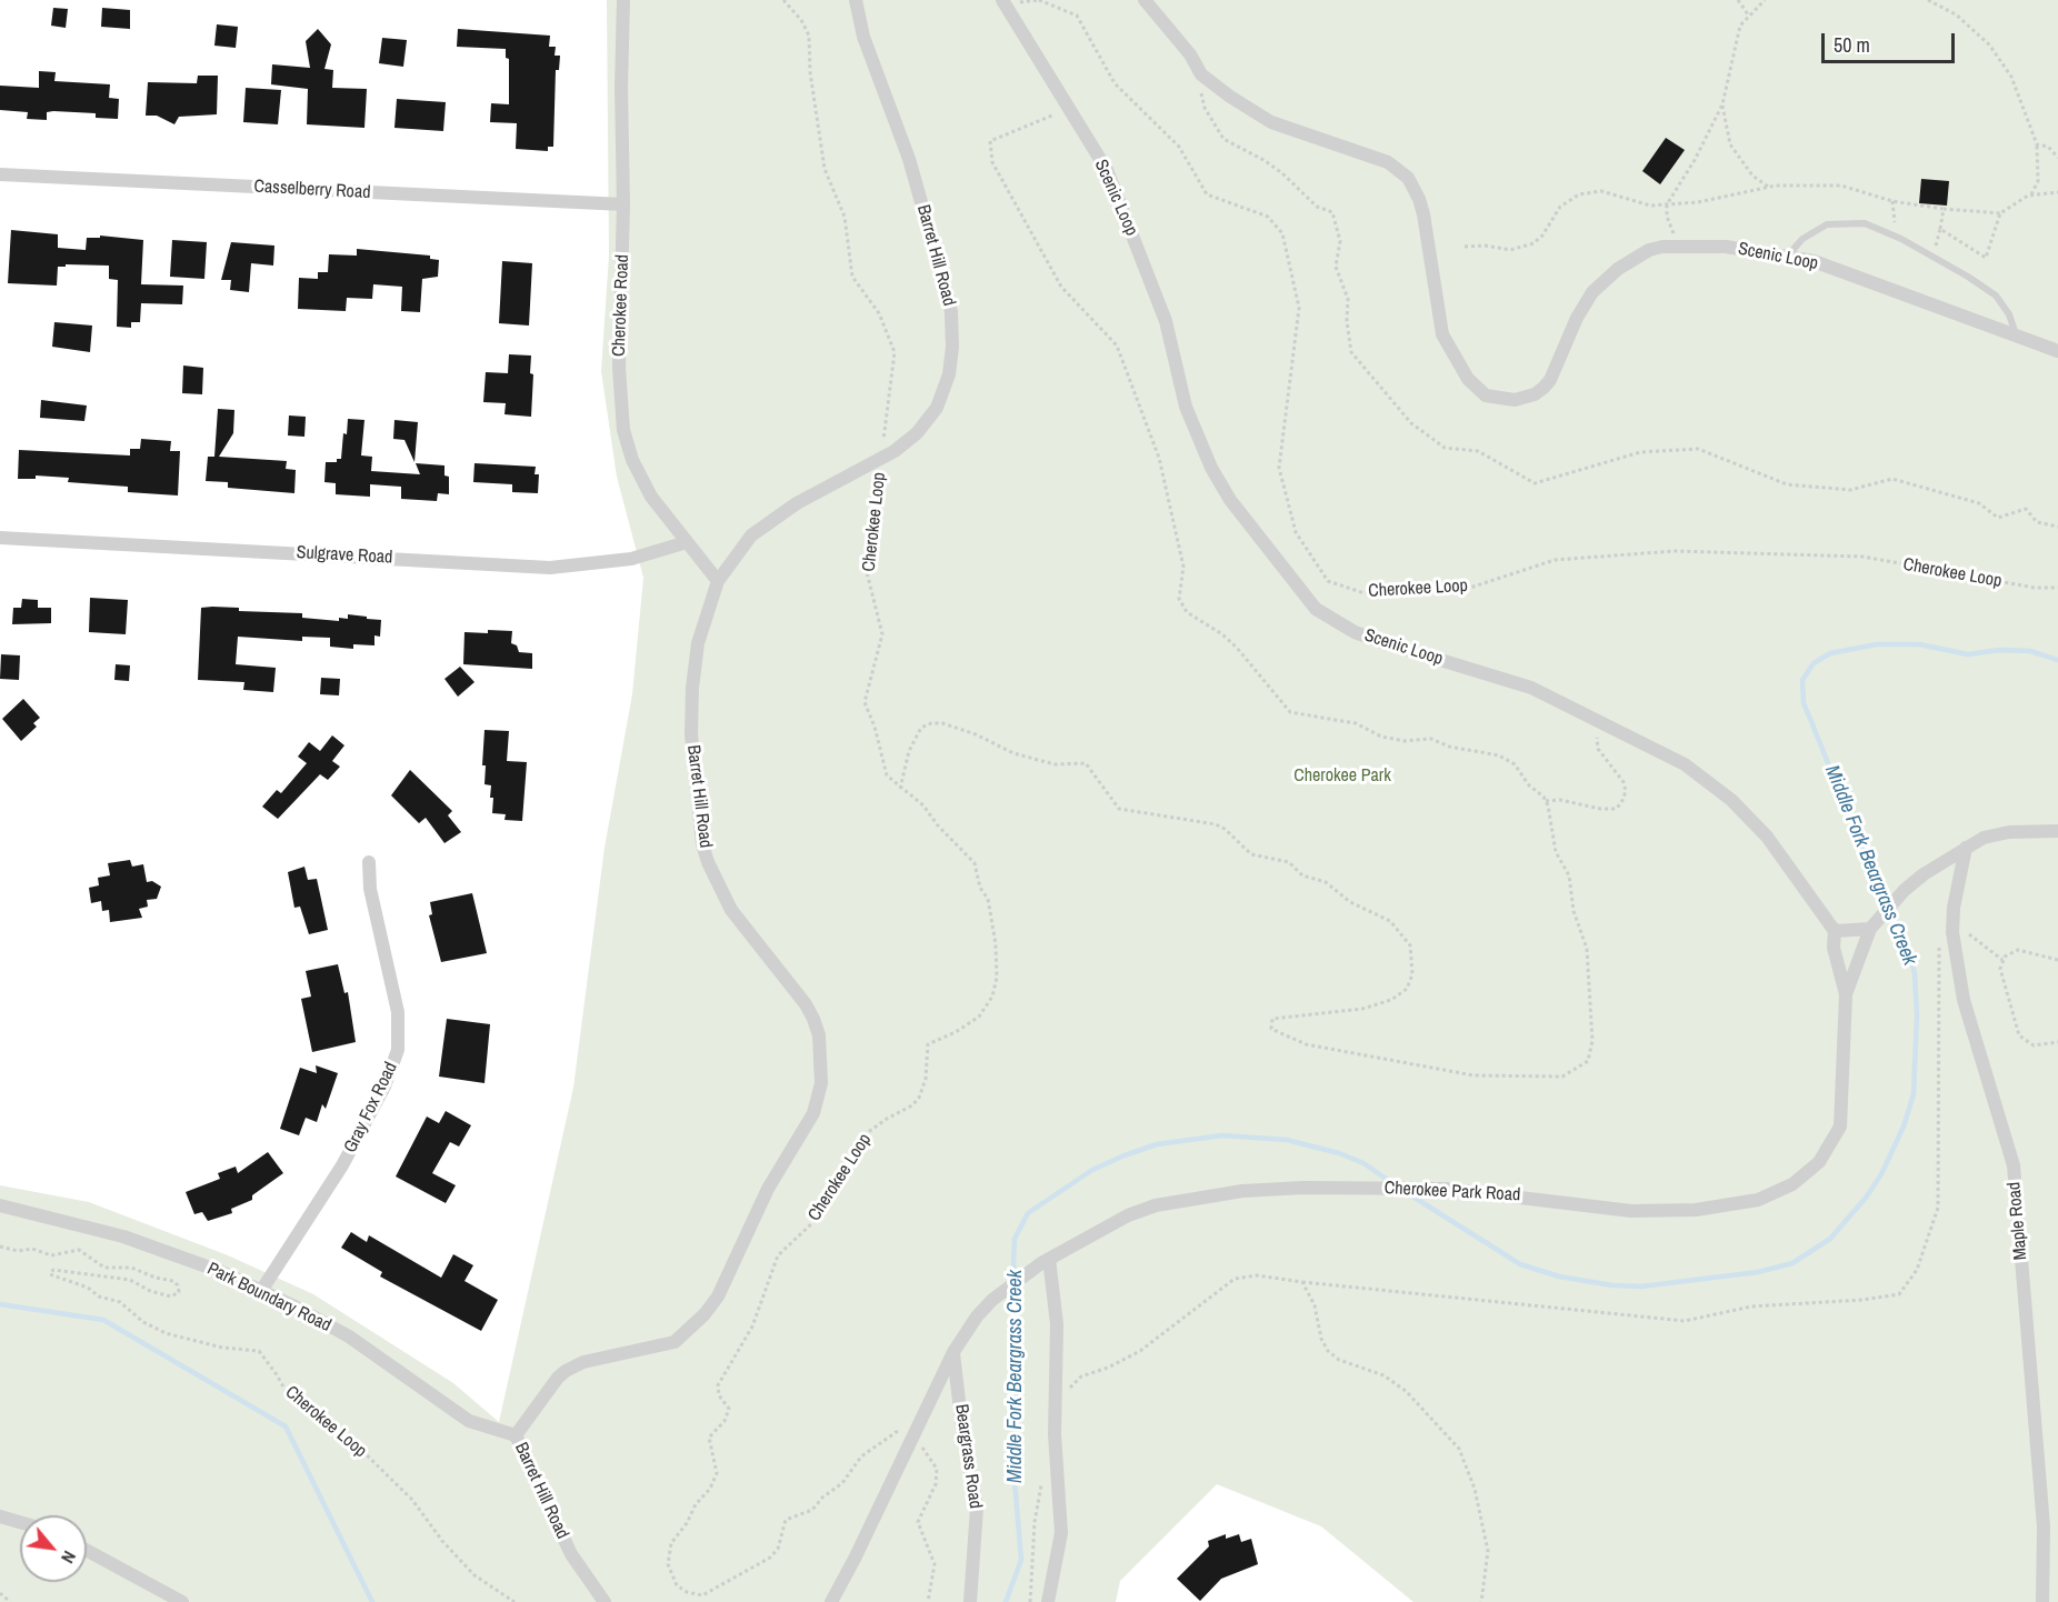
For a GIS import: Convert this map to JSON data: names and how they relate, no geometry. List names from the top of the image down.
{
  "streets": {
    "street": [
      "Casselberry Road",
      "Scenic Loop",
      "Barret Hill Road",
      "Cherokee Road",
      "Sulgrave Road",
      "Gray Fox Road",
      "Cherokee Park Road",
      "Maple Road",
      "Park Boundary Road",
      "Beargrass Road"
    ],
    "path": ["Cherokee Loop"]
  },
  "crossings": [
    ["Casselberry Road", "Cherokee Road"],
    ["Scenic Loop", "Cherokee Park Road"],
    ["Barret Hill Road", "Cherokee Road"],
    ["Barret Hill Road", "Cherokee Loop"],
    ["Barret Hill Road", "Park Boundary Road"],
    ["Cherokee Road", "Sulgrave Road"],
    ["Gray Fox Road", "Park Boundary Road"],
    ["Cherokee Park Road", "Beargrass Road"]
  ],
  "water": ["Middle Fork Beargrass Creek"],
  "parks": ["Cherokee Park"],
  "scale_bar": "50 m",
  "north": "bottom right"
}
